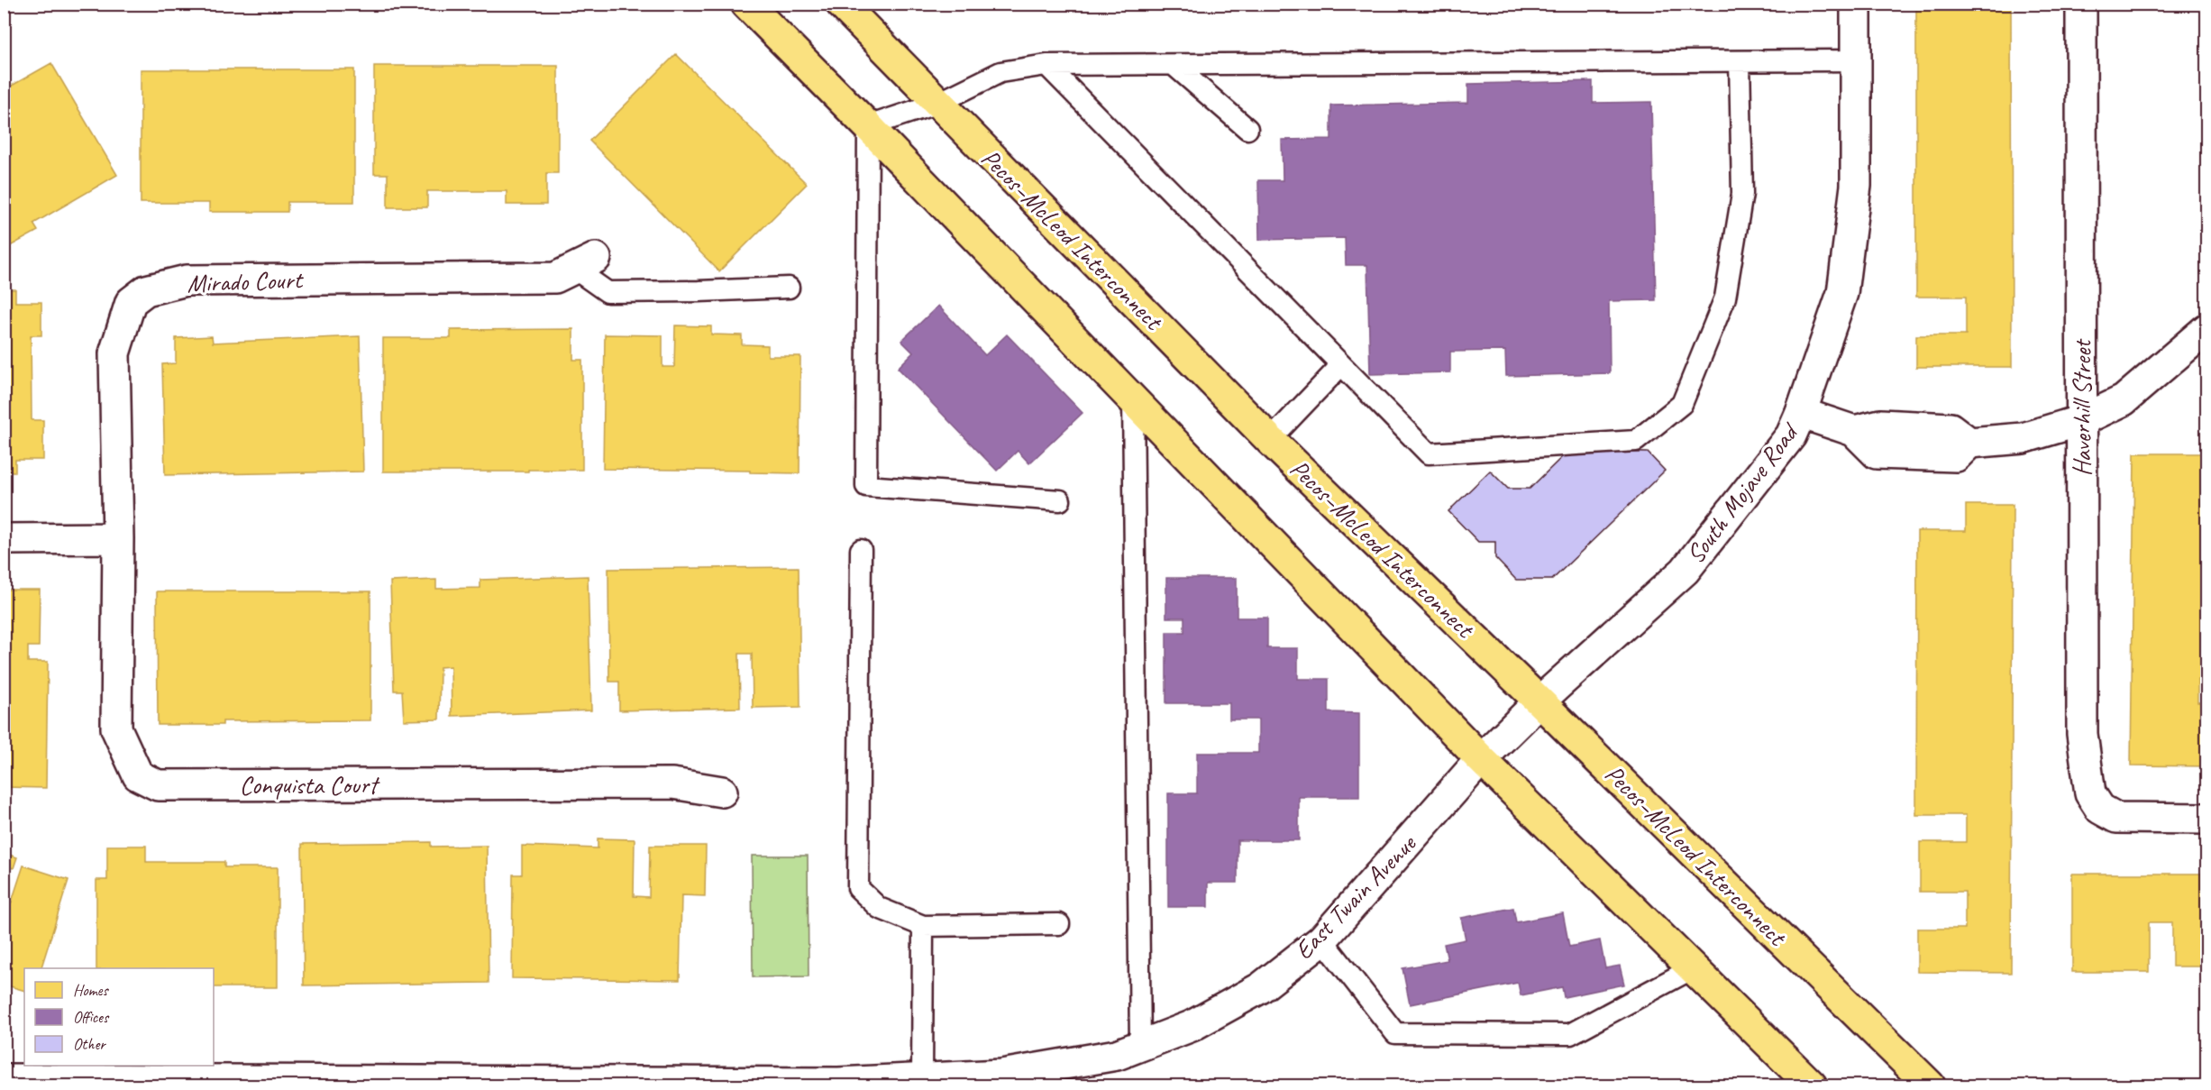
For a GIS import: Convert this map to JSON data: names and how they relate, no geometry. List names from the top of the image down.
{
  "streets": {
    "main road": ["Pecos–McLeod Interconnect"],
    "street": [
      "Mirado Court",
      "Haverhill Street",
      "South Mojave Road",
      "Conquista Court",
      "East Twain Avenue"
    ]
  },
  "crossings": [
    ["Pecos–McLeod Interconnect", "South Mojave Road"],
    ["Pecos–McLeod Interconnect", "East Twain Avenue"],
    ["Mirado Court", "Conquista Court"],
    ["South Mojave Road", "East Twain Avenue"]
  ],
  "legend": ["Homes", "Offices", "Other"]
}
